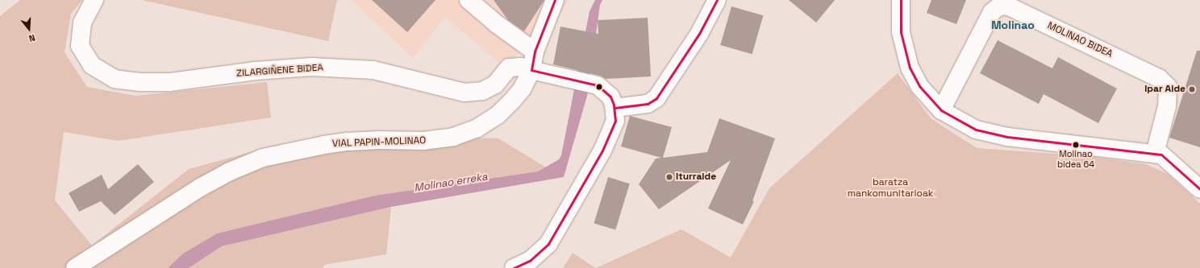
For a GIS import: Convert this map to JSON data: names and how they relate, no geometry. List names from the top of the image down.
{
  "streets": {
    "street": ["MOLINAO BIDEA", "ZILARGIÑENE BIDEA", "VIAL PAPIN-MOLINAO"]
  },
  "crossings": [
    ["ZILARGIÑENE BIDEA", "VIAL PAPIN-MOLINAO"]
  ],
  "districts": ["Molinao"],
  "water": ["Molinao erreka"],
  "parks": ["baratza mankomunitarioak"],
  "places": ["Ipar Alde", "Molinao bidea 64", "Iturralde"],
  "north": "bottom"
}
